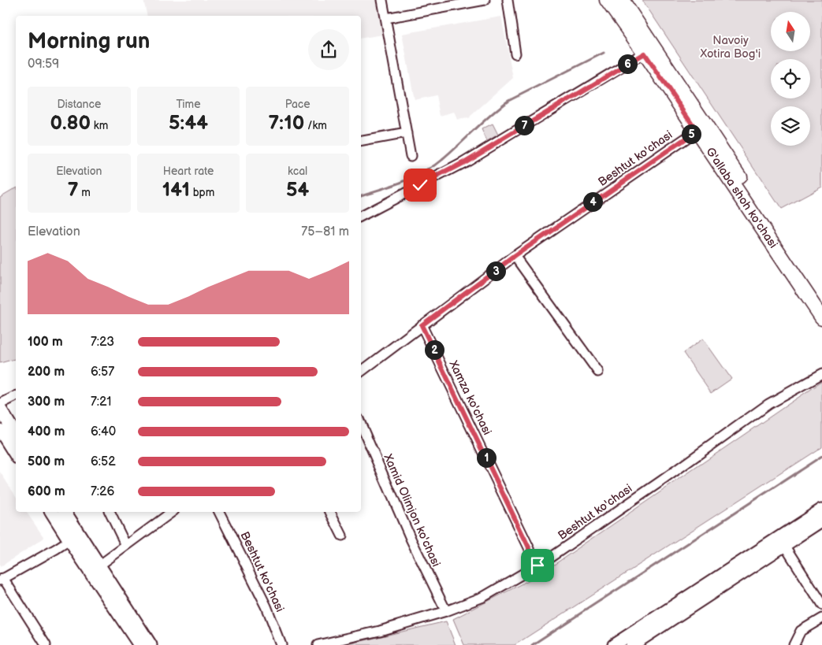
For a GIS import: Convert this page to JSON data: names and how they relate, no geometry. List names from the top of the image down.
{
  "streets": {
    "main road": ["G'allaba shoh ko'chasi"],
    "street": ["Beshtut ko'chasi", "Xamza ko'chasi", "Xamid Olimjon ko'chasi"]
  },
  "crossings": [
    ["Beshtut ko'chasi", "G'allaba shoh ko'chasi"],
    ["Beshtut ko'chasi", "Xamza ko'chasi"],
    ["Beshtut ko'chasi", "Xamid Olimjon ko'chasi"]
  ],
  "parks": ["Navoiy Xotira Bog'i"],
  "north": "top",
  "page": {
    "heading": ["Morning run", "09:59"],
    "pins": [
      "6",
      "7",
      "5",
      "4",
      "3",
      "2",
      "1"
    ],
    "stats": [
      ["Distance", "0.80 km"],
      ["Time", "5:44"],
      ["Pace", "7:10 /km"],
      ["Elevation", "7 m"],
      ["Heart rate", "141 bpm"],
      ["kcal", "54"]
    ],
    "chart": ["Elevation", "75–81 m"],
    "list": [
      {
        "name": "100 m",
        "note": "7:23"
      },
      {
        "name": "200 m",
        "note": "6:57"
      },
      {
        "name": "300 m",
        "note": "7:21"
      },
      {
        "name": "400 m",
        "note": "6:40"
      },
      {
        "name": "500 m",
        "note": "6:52"
      },
      {
        "name": "600 m",
        "note": "7:26"
      }
    ]
  }
}
